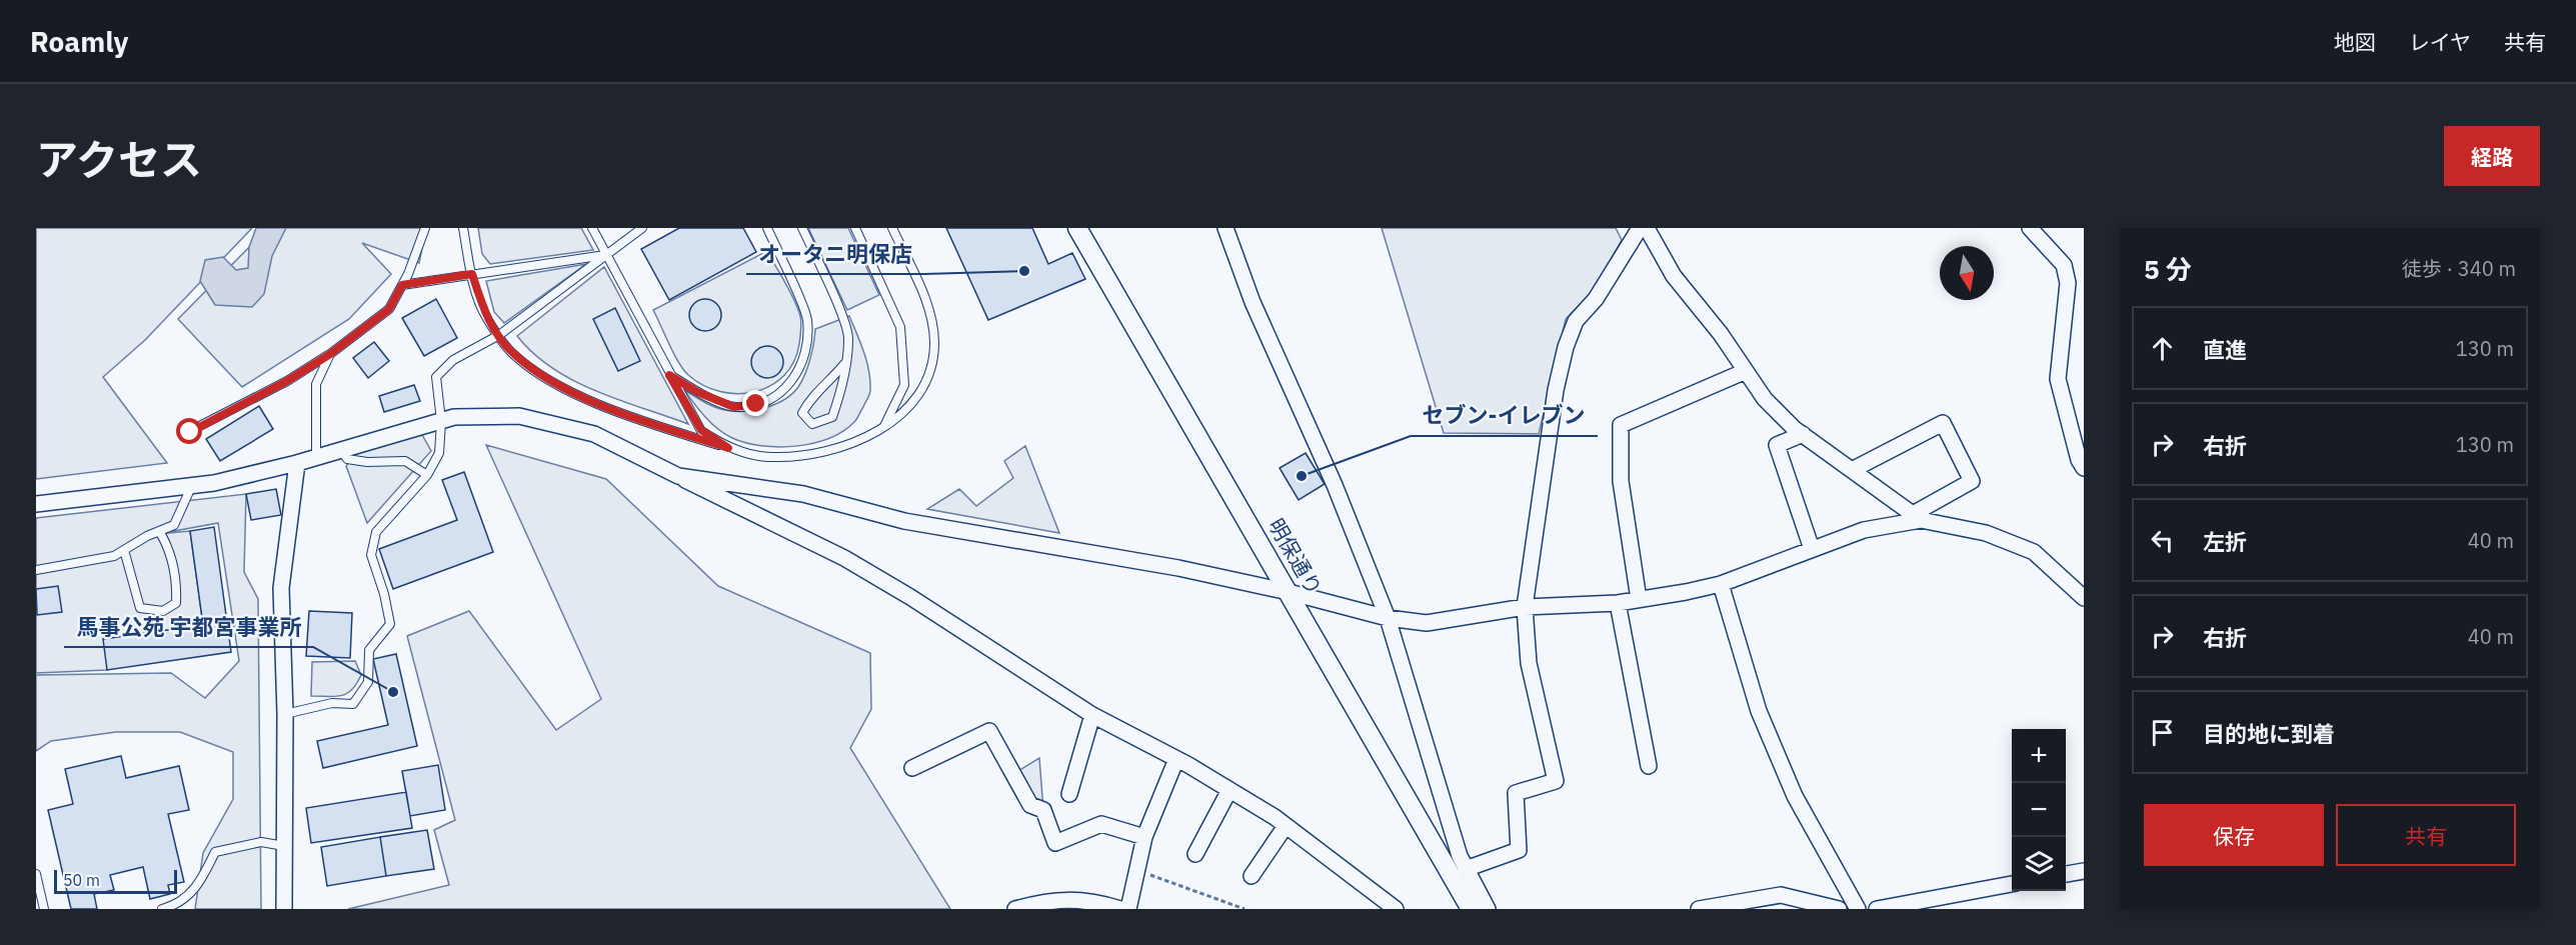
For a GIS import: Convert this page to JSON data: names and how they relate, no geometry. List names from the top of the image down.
{
  "streets": {
    "street": ["明保通り"]
  },
  "places": ["オータニ明保店", "セブン-イレブン", "馬事公苑 宇都宮事業所"],
  "scale_bar": "50 m",
  "north": "bottom",
  "page": {
    "header": "Roamly",
    "nav": ["地図", "レイヤ", "共有"],
    "title": "アクセス",
    "buttons": [
      "経路",
      ["保存", "共有"]
    ],
    "heading": ["5 分", "徒歩 · 340 m"],
    "list": [
      ["直進", "130 m"],
      ["右折", "130 m"],
      ["左折", "40 m"],
      ["右折", "40 m"],
      "目的地に到着"
    ],
    "map_buttons": ["+", "−"],
    "scale": "50 m"
  }
}
